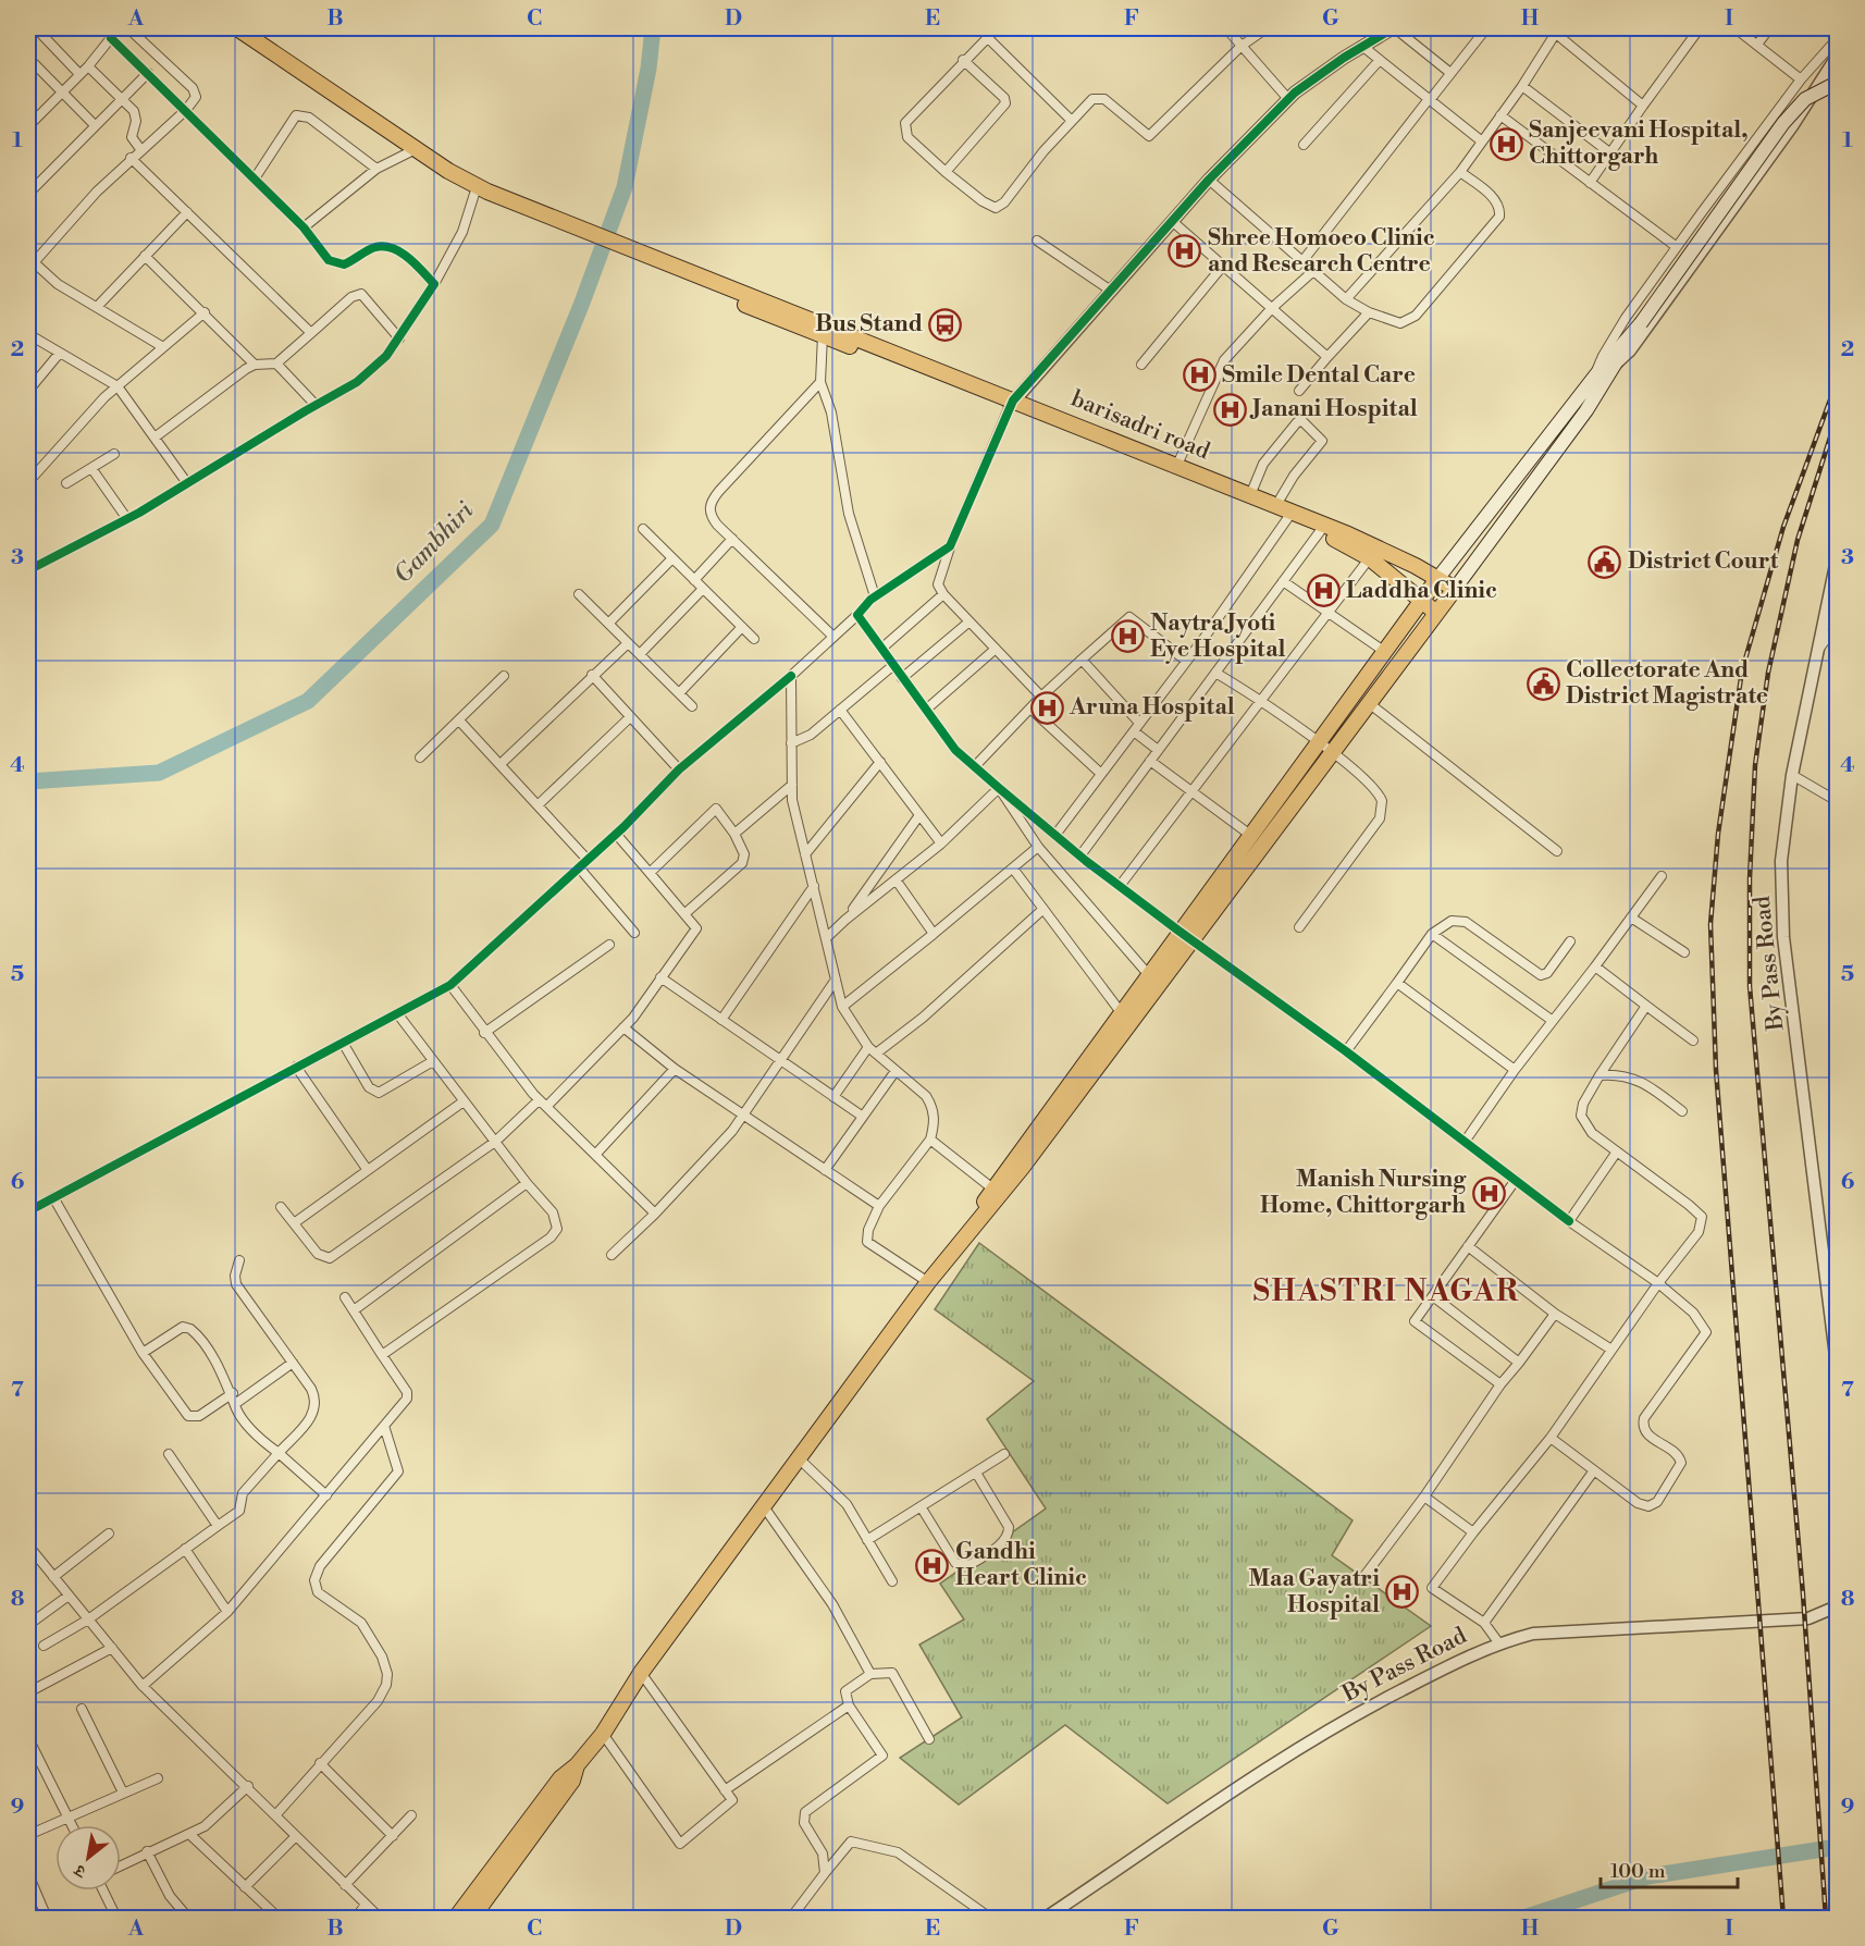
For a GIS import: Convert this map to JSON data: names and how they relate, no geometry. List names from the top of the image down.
{
  "streets": {
    "main road": ["barisadri road"],
    "street": ["By Pass Road"]
  },
  "districts": ["SHASTRI NAGAR"],
  "water": ["Gambhiri"],
  "places": {
    "hospital": [
      "Sanjeevani Hospital, Chittorgarh",
      "Shree Homoeo Clinic and Research Centre",
      "Smile Dental Care",
      "Janani Hospital",
      "Laddha Clinic",
      "Naytra Jyoti Eye Hospital",
      "Aruna Hospital",
      "Manish Nursing Home, Chittorgarh",
      "Gandhi Heart Clinic",
      "Maa Gayatri Hospital"
    ],
    "bus stop": ["Bus Stand"],
    "public building": ["District Court", "Collectorate And District Magistrate"]
  },
  "scale_bar": "100 m",
  "north": "bottom left",
  "grid": {
    "columns": [
      "A",
      "B",
      "C",
      "D",
      "E",
      "F",
      "G",
      "H",
      "I"
    ],
    "rows": [
      "1",
      "2",
      "3",
      "4",
      "5",
      "6",
      "7",
      "8",
      "9"
    ]
  }
}
